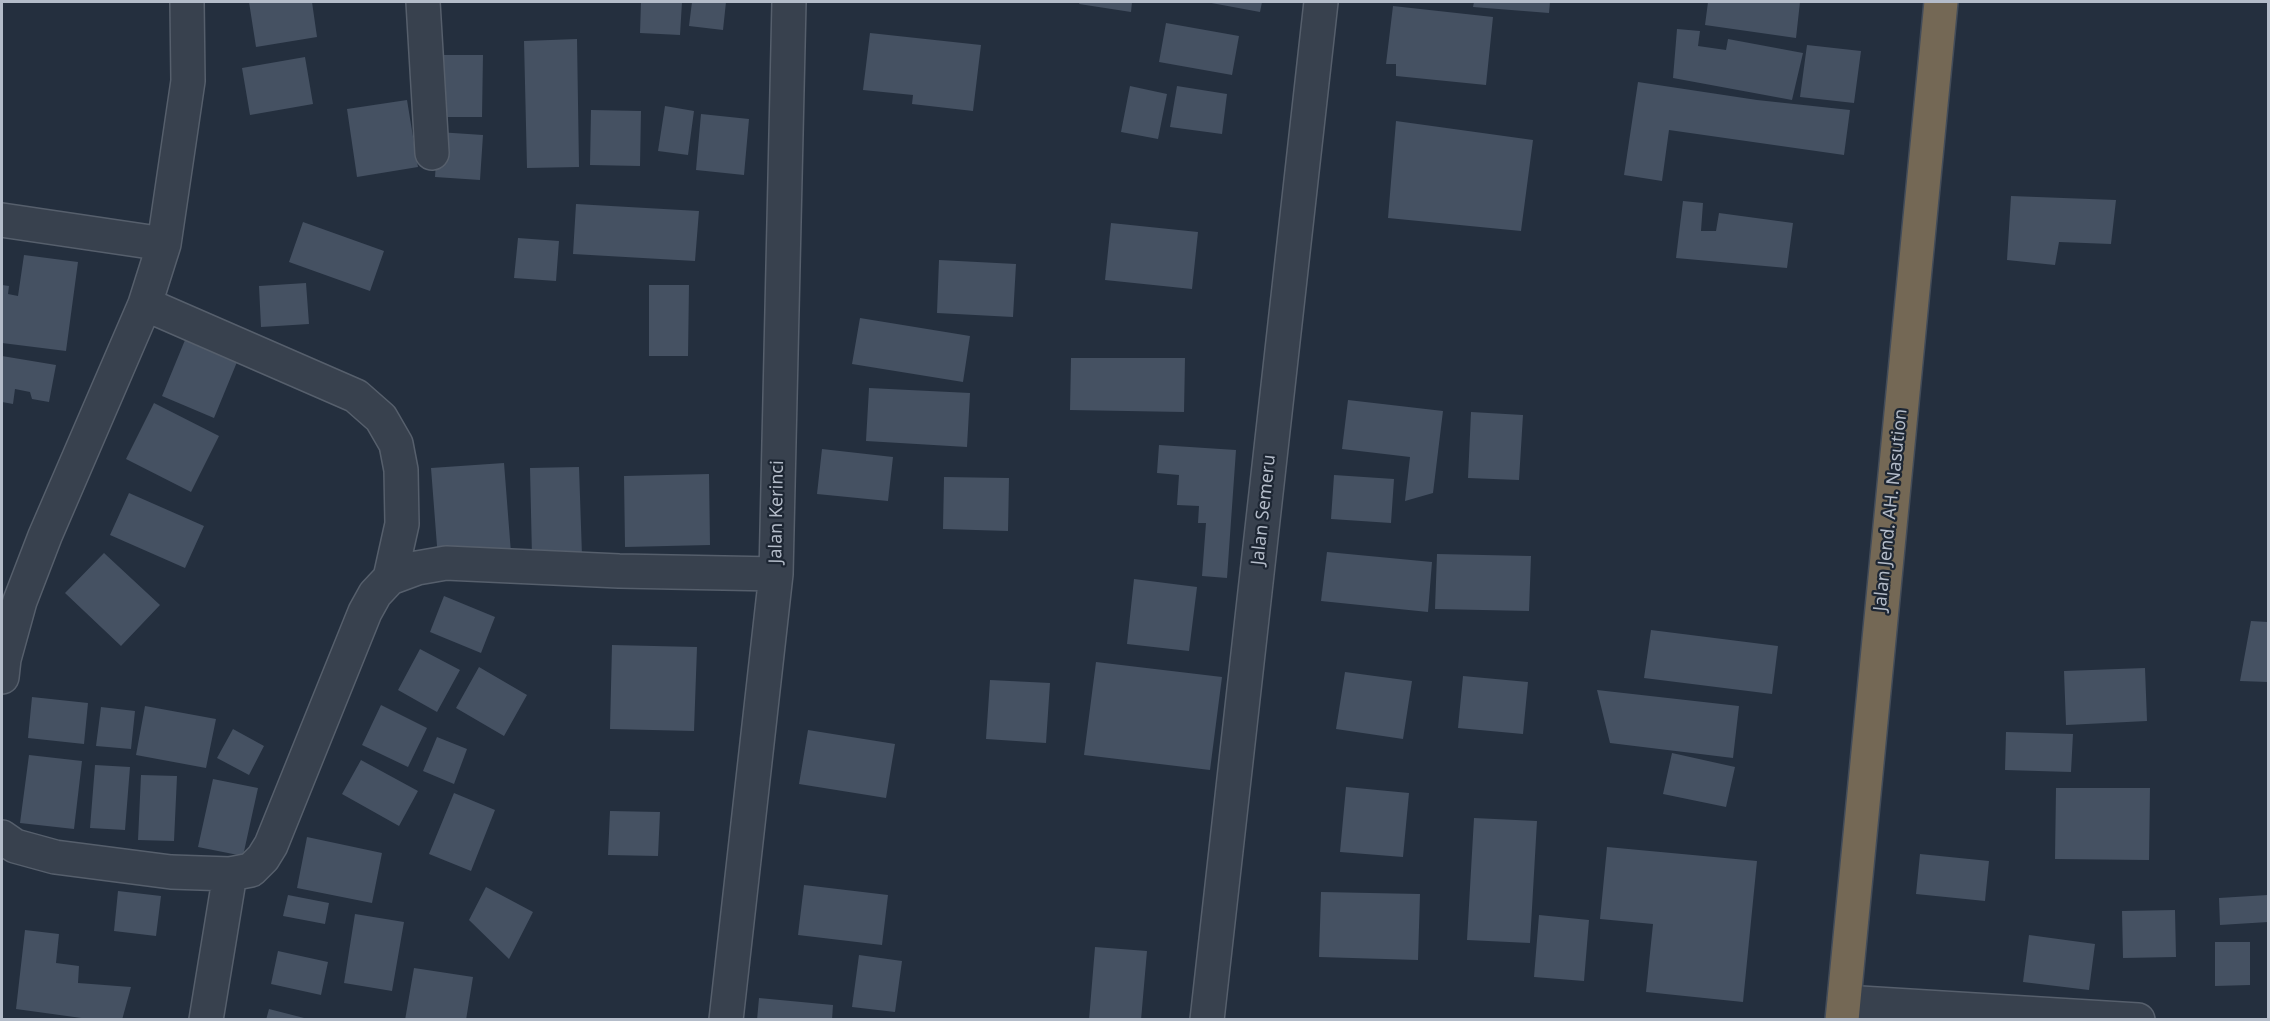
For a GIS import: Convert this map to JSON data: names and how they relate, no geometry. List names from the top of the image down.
{
  "streets": {
    "highway": ["Jalan Jend. AH. Nasution"],
    "street": ["Jalan Semeru", "Jalan Kerinci"]
  }
}
